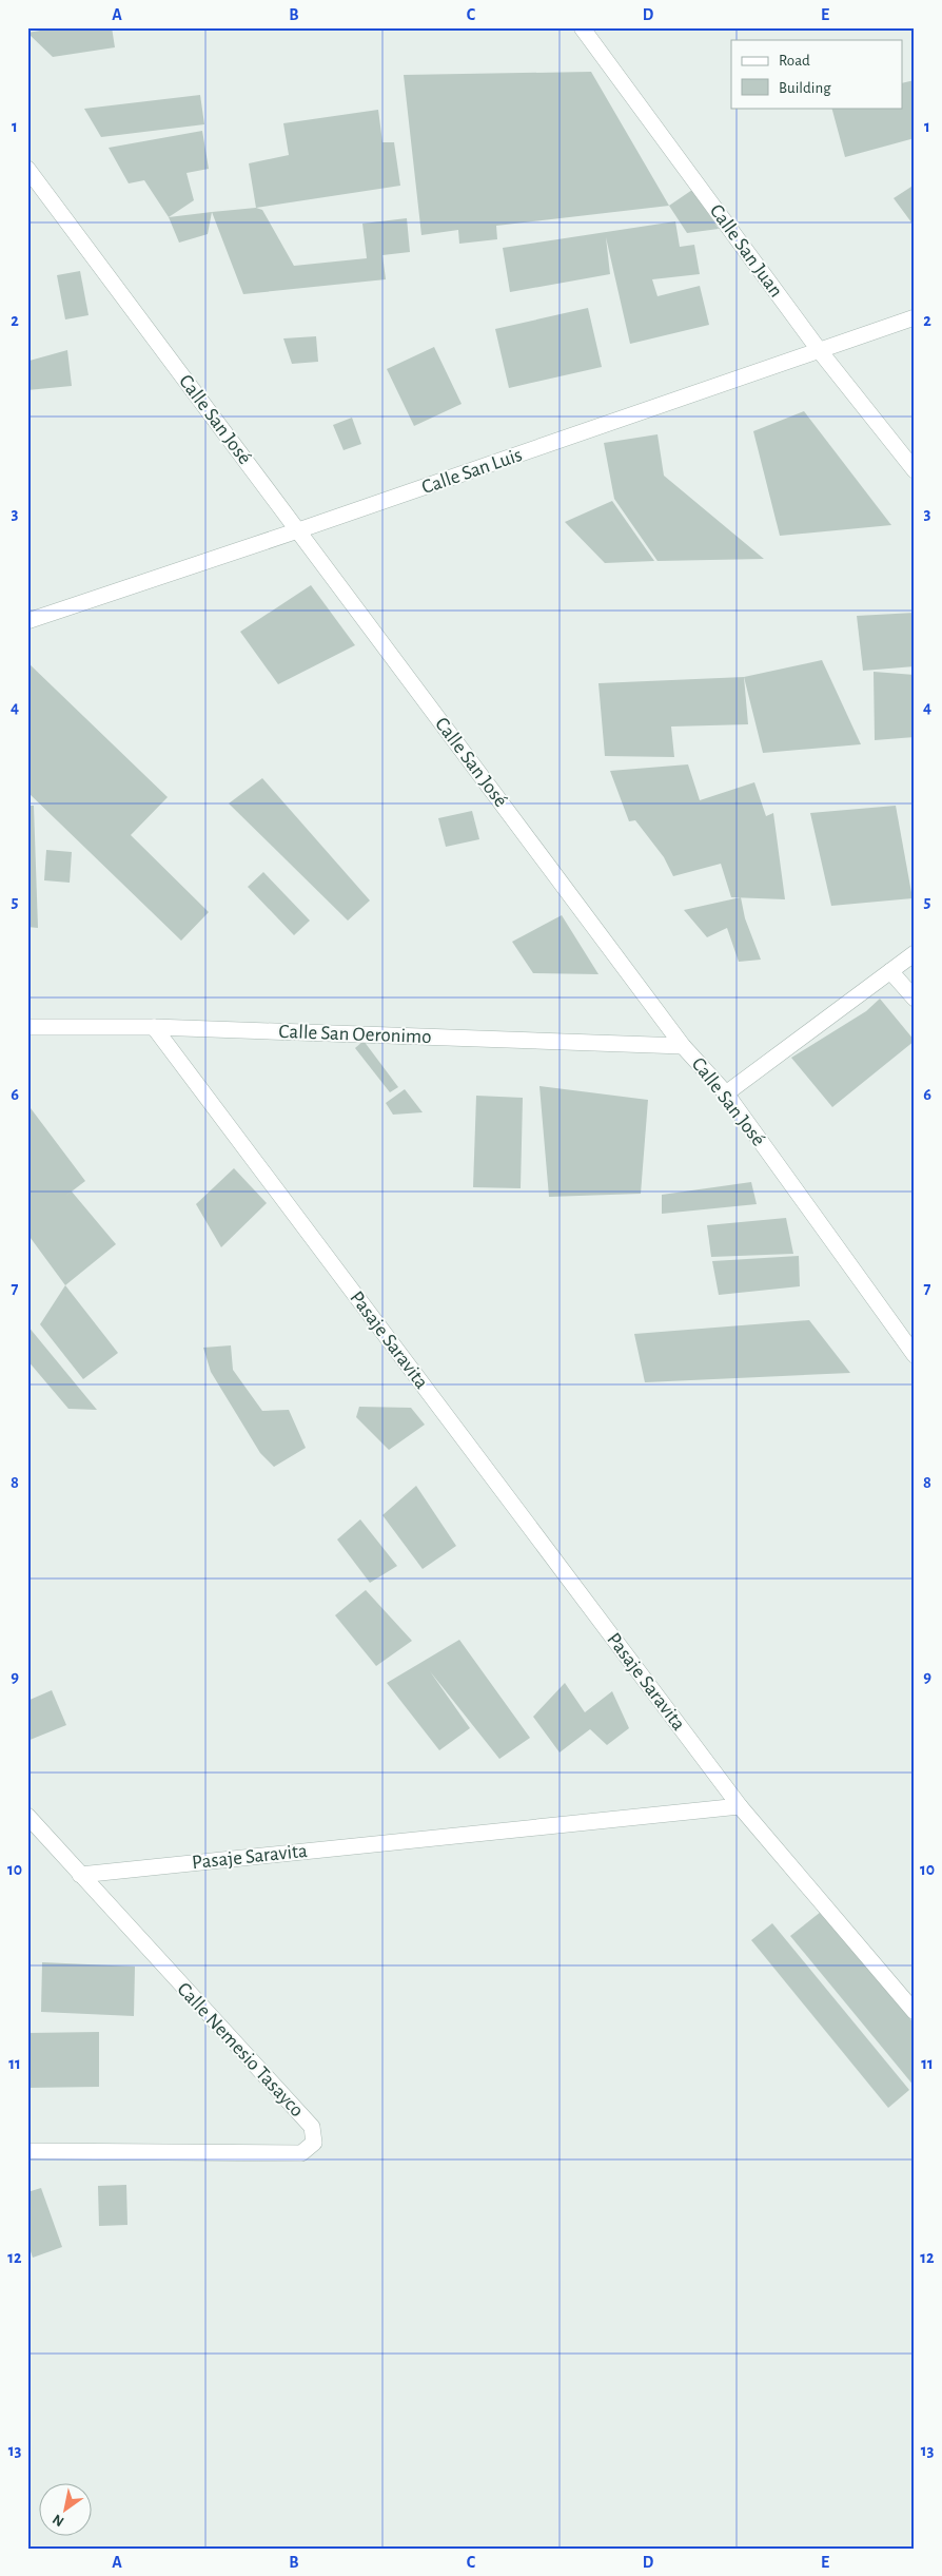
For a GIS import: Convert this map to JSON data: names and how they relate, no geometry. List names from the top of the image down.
{
  "streets": {
    "street": [
      "Calle San Juan",
      "Calle San José",
      "Calle San Luis",
      "Calle San Oeronimo",
      "Pasaje Saravita",
      "Calle Nemesio Tasayco"
    ]
  },
  "crossings": [
    ["Calle San Juan", "Calle San Luis"],
    ["Calle San José", "Calle San Luis"],
    ["Calle San José", "Calle San Oeronimo"],
    ["Calle San Oeronimo", "Pasaje Saravita"],
    ["Pasaje Saravita", "Calle Nemesio Tasayco"]
  ],
  "legend": ["Road", "Building"],
  "north": "bottom left",
  "grid": {
    "columns": [
      "A",
      "B",
      "C",
      "D",
      "E"
    ],
    "rows": [
      "1",
      "2",
      "3",
      "4",
      "5",
      "6",
      "7",
      "8",
      "9",
      "10",
      "11",
      "12",
      "13"
    ]
  }
}
